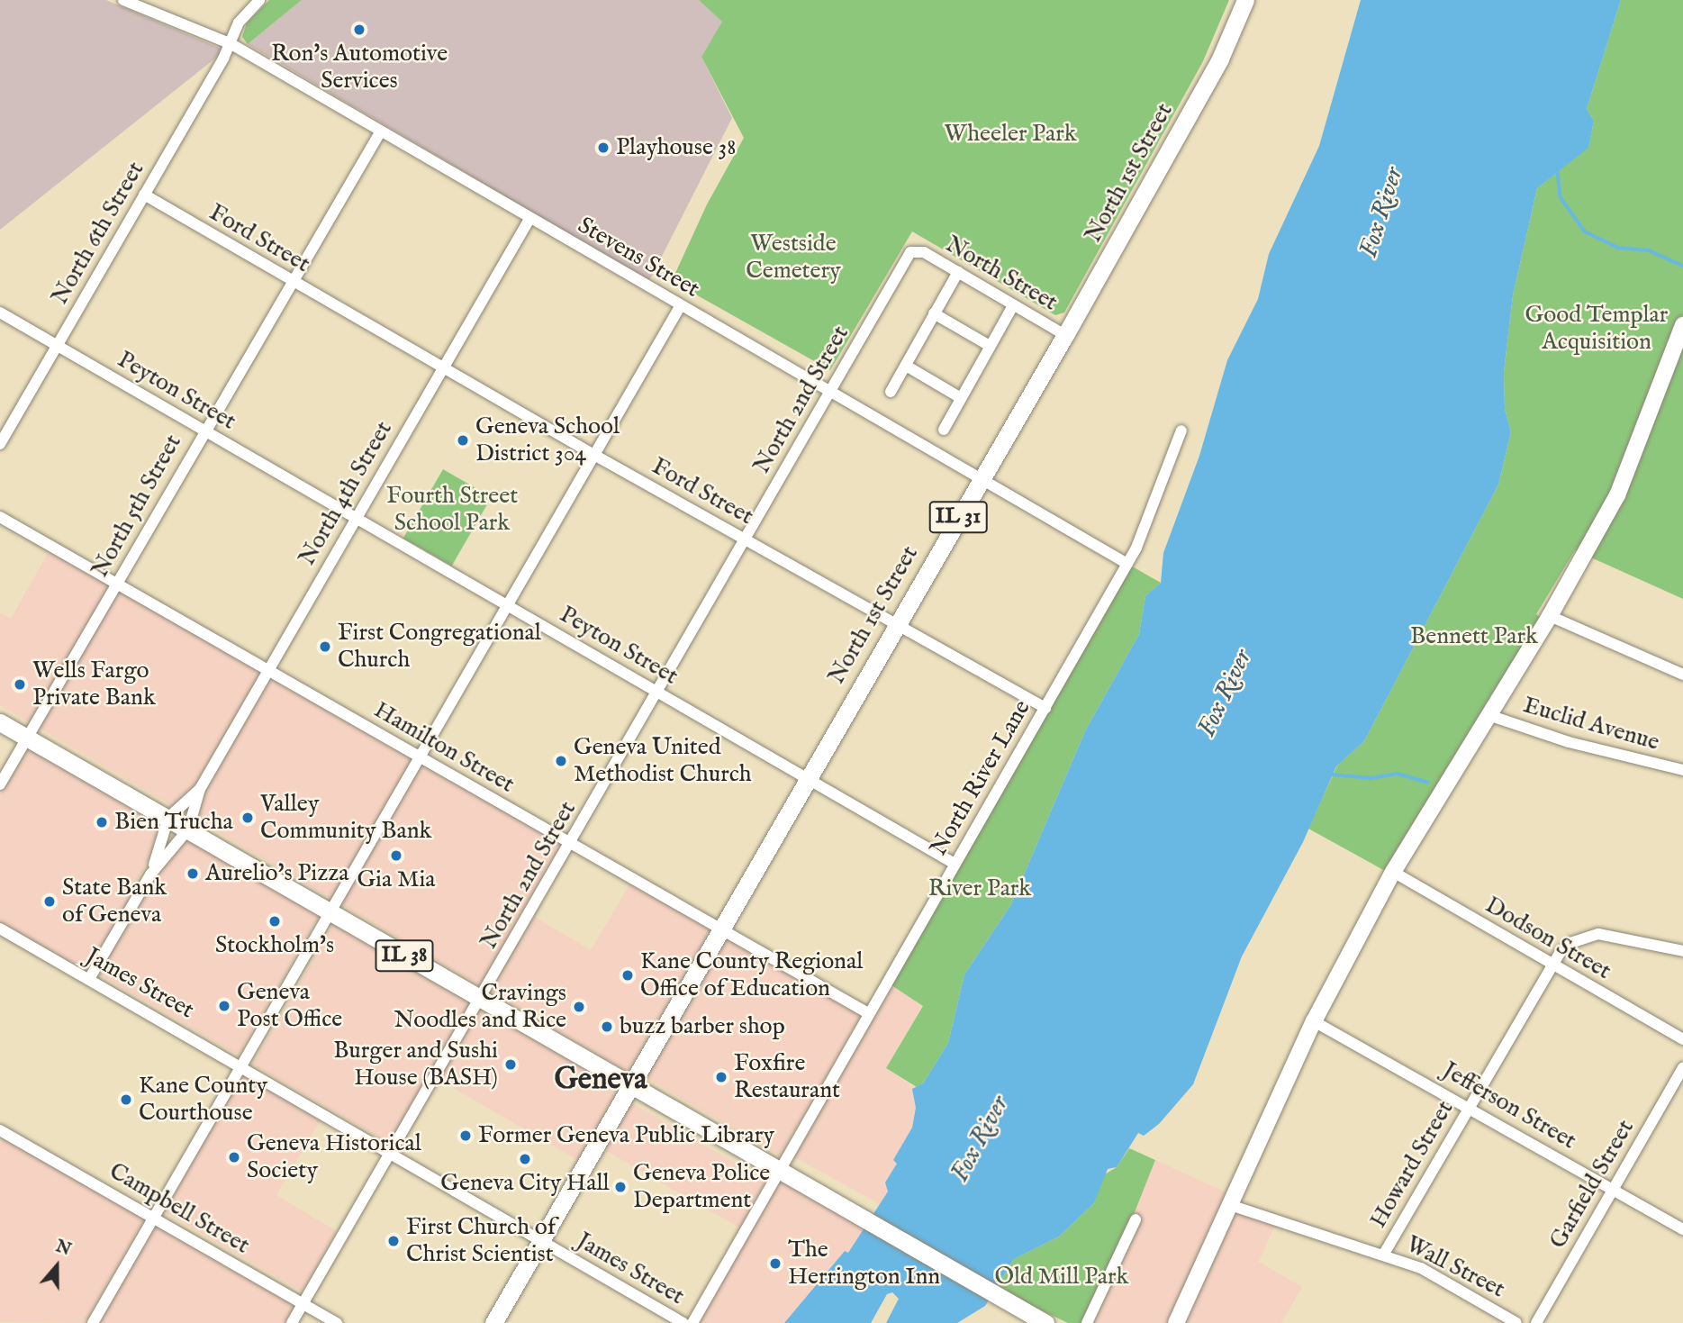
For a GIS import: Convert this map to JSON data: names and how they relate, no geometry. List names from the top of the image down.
{
  "streets": {
    "main road": ["North 1st Street", "IL 31", "IL 38"],
    "street": [
      "North 6th Street",
      "Ford Street",
      "Stevens Street",
      "North Street",
      "Peyton Street",
      "North 2nd Street",
      "North 4th Street",
      "North 5th Street",
      "Euclid Avenue",
      "Hamilton Street",
      "North River Lane",
      "Dodson Street",
      "James Street",
      "Jefferson Street",
      "Howard Street",
      "Garfield Street",
      "Campbell Street",
      "Wall Street"
    ]
  },
  "crossings": [
    ["North 1st Street", "Ford Street"],
    ["North 1st Street", "Stevens Street"],
    ["North 1st Street", "North Street"],
    ["North 1st Street", "Peyton Street"],
    ["North 1st Street", "IL 31"],
    ["North 1st Street", "Hamilton Street"],
    ["North 1st Street", "IL 38"],
    ["North 6th Street", "Ford Street"],
    ["North 6th Street", "Stevens Street"],
    ["North 6th Street", "Peyton Street"],
    ["Ford Street", "North 2nd Street"],
    ["Ford Street", "North 4th Street"],
    ["Ford Street", "North 5th Street"],
    ["Ford Street", "North River Lane"],
    ["Stevens Street", "North 2nd Street"],
    ["Stevens Street", "North 4th Street"],
    ["Stevens Street", "North 5th Street"],
    ["Stevens Street", "North River Lane"],
    ["North Street", "North 2nd Street"],
    ["Peyton Street", "North 2nd Street"],
    ["Peyton Street", "North 4th Street"],
    ["Peyton Street", "North 5th Street"],
    ["Peyton Street", "North River Lane"],
    ["North 2nd Street", "Hamilton Street"],
    ["North 2nd Street", "IL 38"],
    ["North 2nd Street", "James Street"],
    ["North 2nd Street", "Campbell Street"],
    ["North 4th Street", "Hamilton Street"],
    ["North 4th Street", "IL 38"],
    ["North 5th Street", "Hamilton Street"],
    ["North 5th Street", "IL 38"],
    ["IL 31", "IL 38"],
    ["IL 31", "James Street"],
    ["Hamilton Street", "North River Lane"],
    ["North River Lane", "IL 38"],
    ["Dodson Street", "Howard Street"],
    ["Jefferson Street", "Howard Street"],
    ["Jefferson Street", "Garfield Street"],
    ["Howard Street", "Wall Street"]
  ],
  "districts": ["Geneva"],
  "water": ["Fox River"],
  "parks": [
    "Wheeler Park",
    "Westside Cemetery",
    "Good Templar Acquisition",
    "Fourth Street School Park",
    "Bennett Park",
    "River Park",
    "Old Mill Park"
  ],
  "places": [
    "Ron's Automotive Services",
    "Playhouse 38",
    "Geneva School District 304",
    "First Congregational Church",
    "Wells Fargo Private Bank",
    "Geneva United Methodist Church",
    "Valley Community Bank",
    "Bien Trucha",
    "Gia Mia",
    "Aurelio's Pizza",
    "State Bank of Geneva",
    "Stockholm's",
    "Kane County Regional Office of Education",
    "Geneva Post Office",
    "Cravings Noodles and Rice",
    "buzz barber shop",
    "Burger and Sushi House (BASH)",
    "Foxfire Restaurant",
    "Kane County Courthouse",
    "Former Geneva Public Library",
    "Geneva Historical Society",
    "Geneva City Hall",
    "Geneva Police Department",
    "First Church of Christ Scientist",
    "The Herrington Inn"
  ],
  "north": "top"
}
